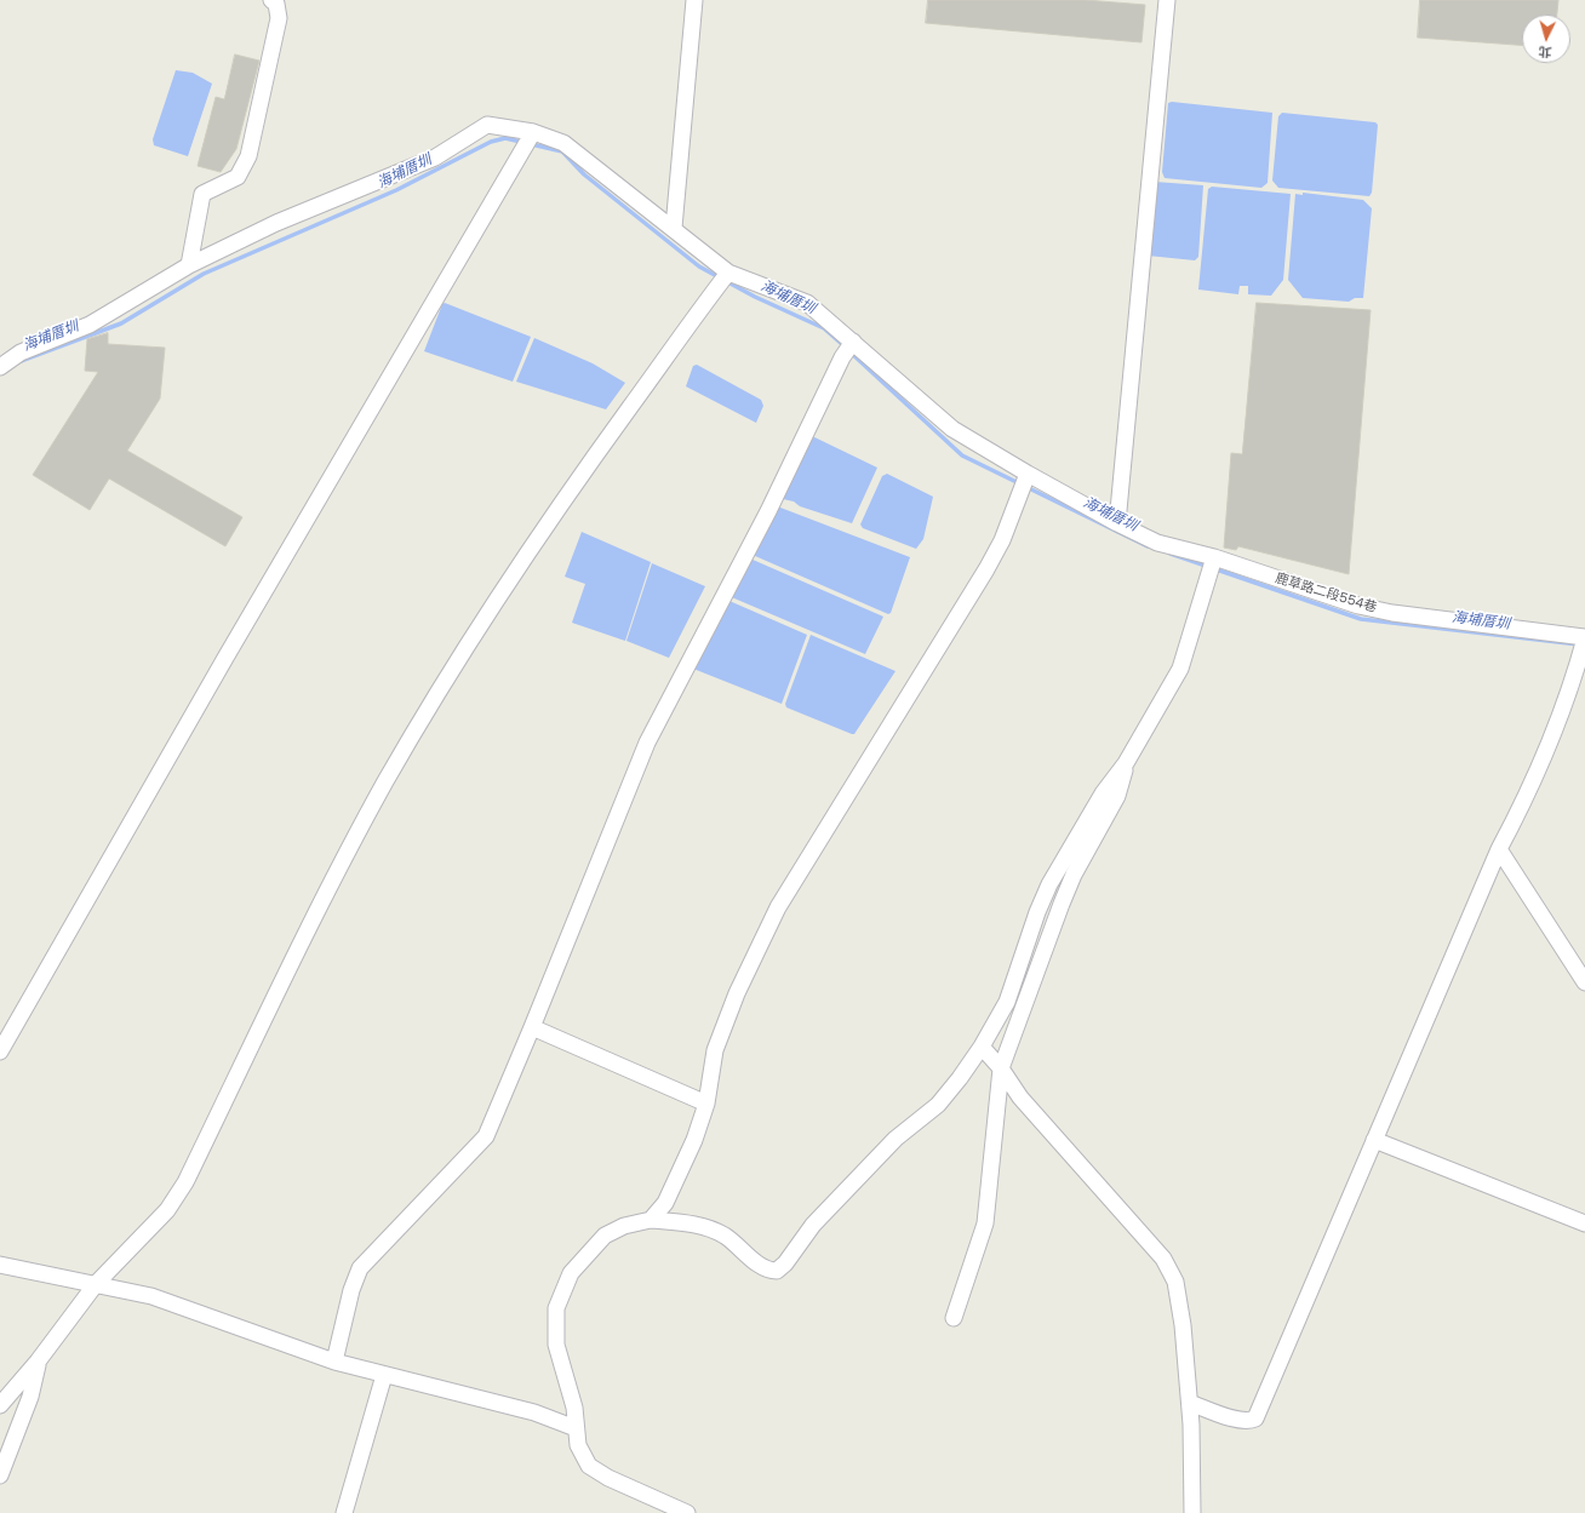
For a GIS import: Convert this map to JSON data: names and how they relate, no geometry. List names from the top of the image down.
{
  "streets": {
    "street": ["鹿草路二段554巷"]
  },
  "water": ["海埔厝圳"],
  "north": "bottom"
}
